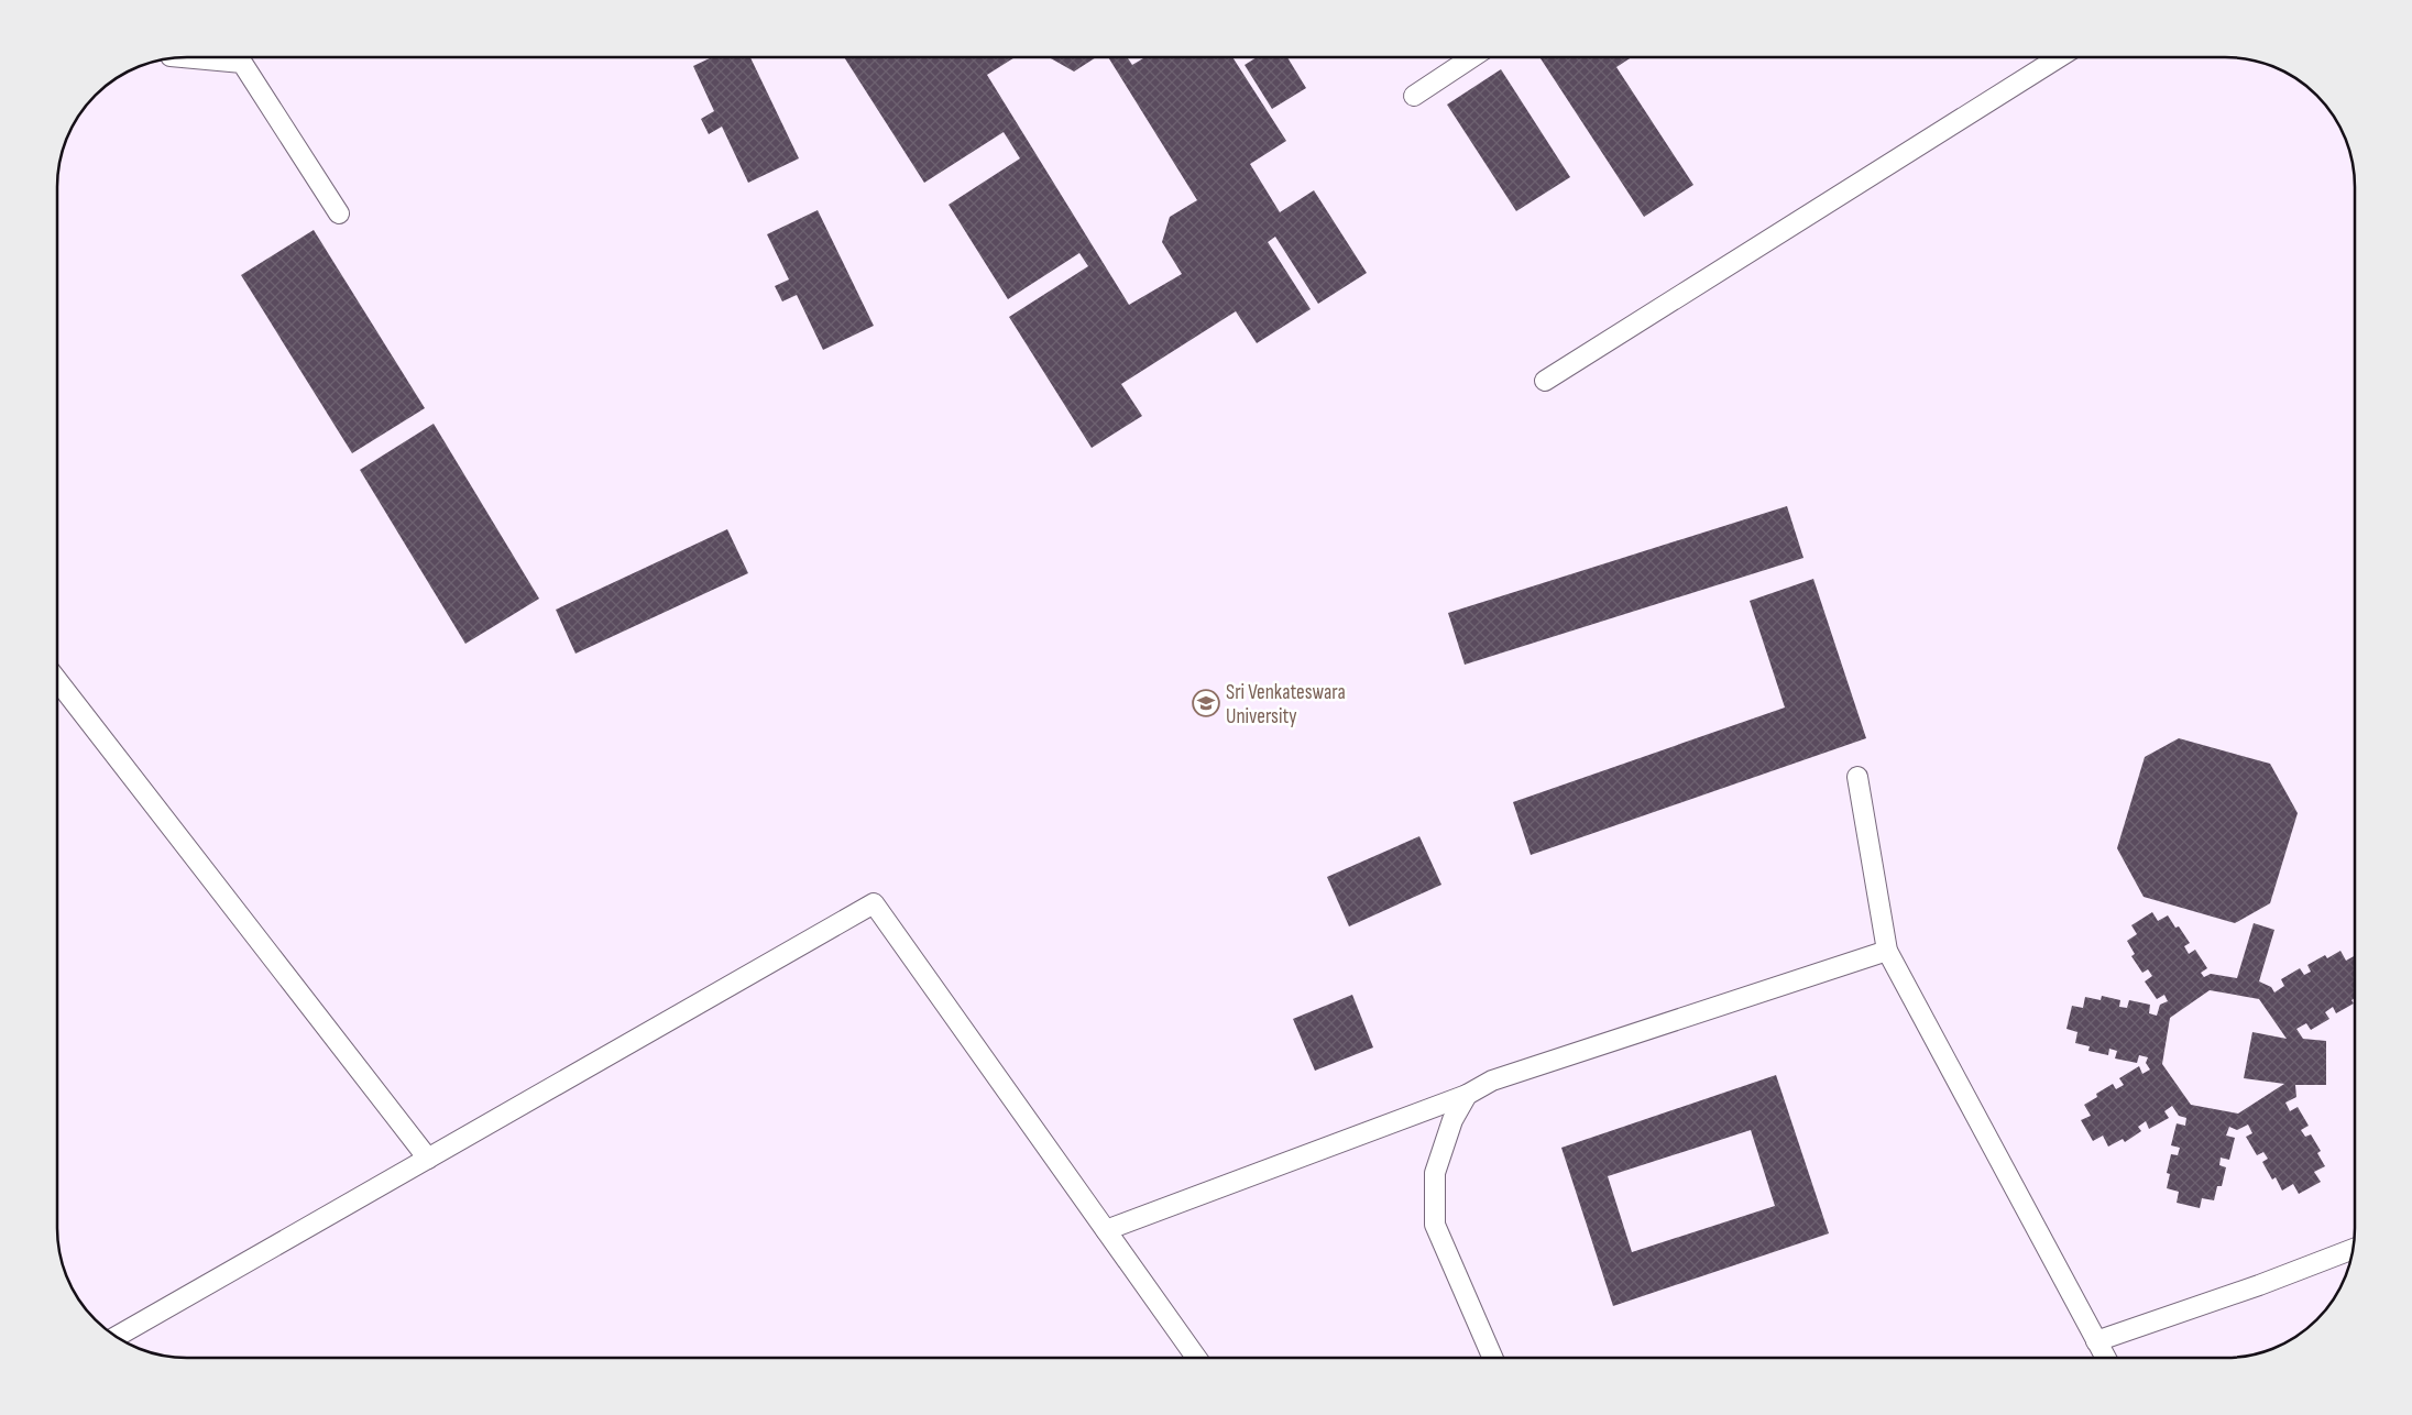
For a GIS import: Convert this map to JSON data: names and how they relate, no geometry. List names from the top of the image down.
{
  "places": {
    "school or university": ["Sri Venkateswara University"]
  }
}
